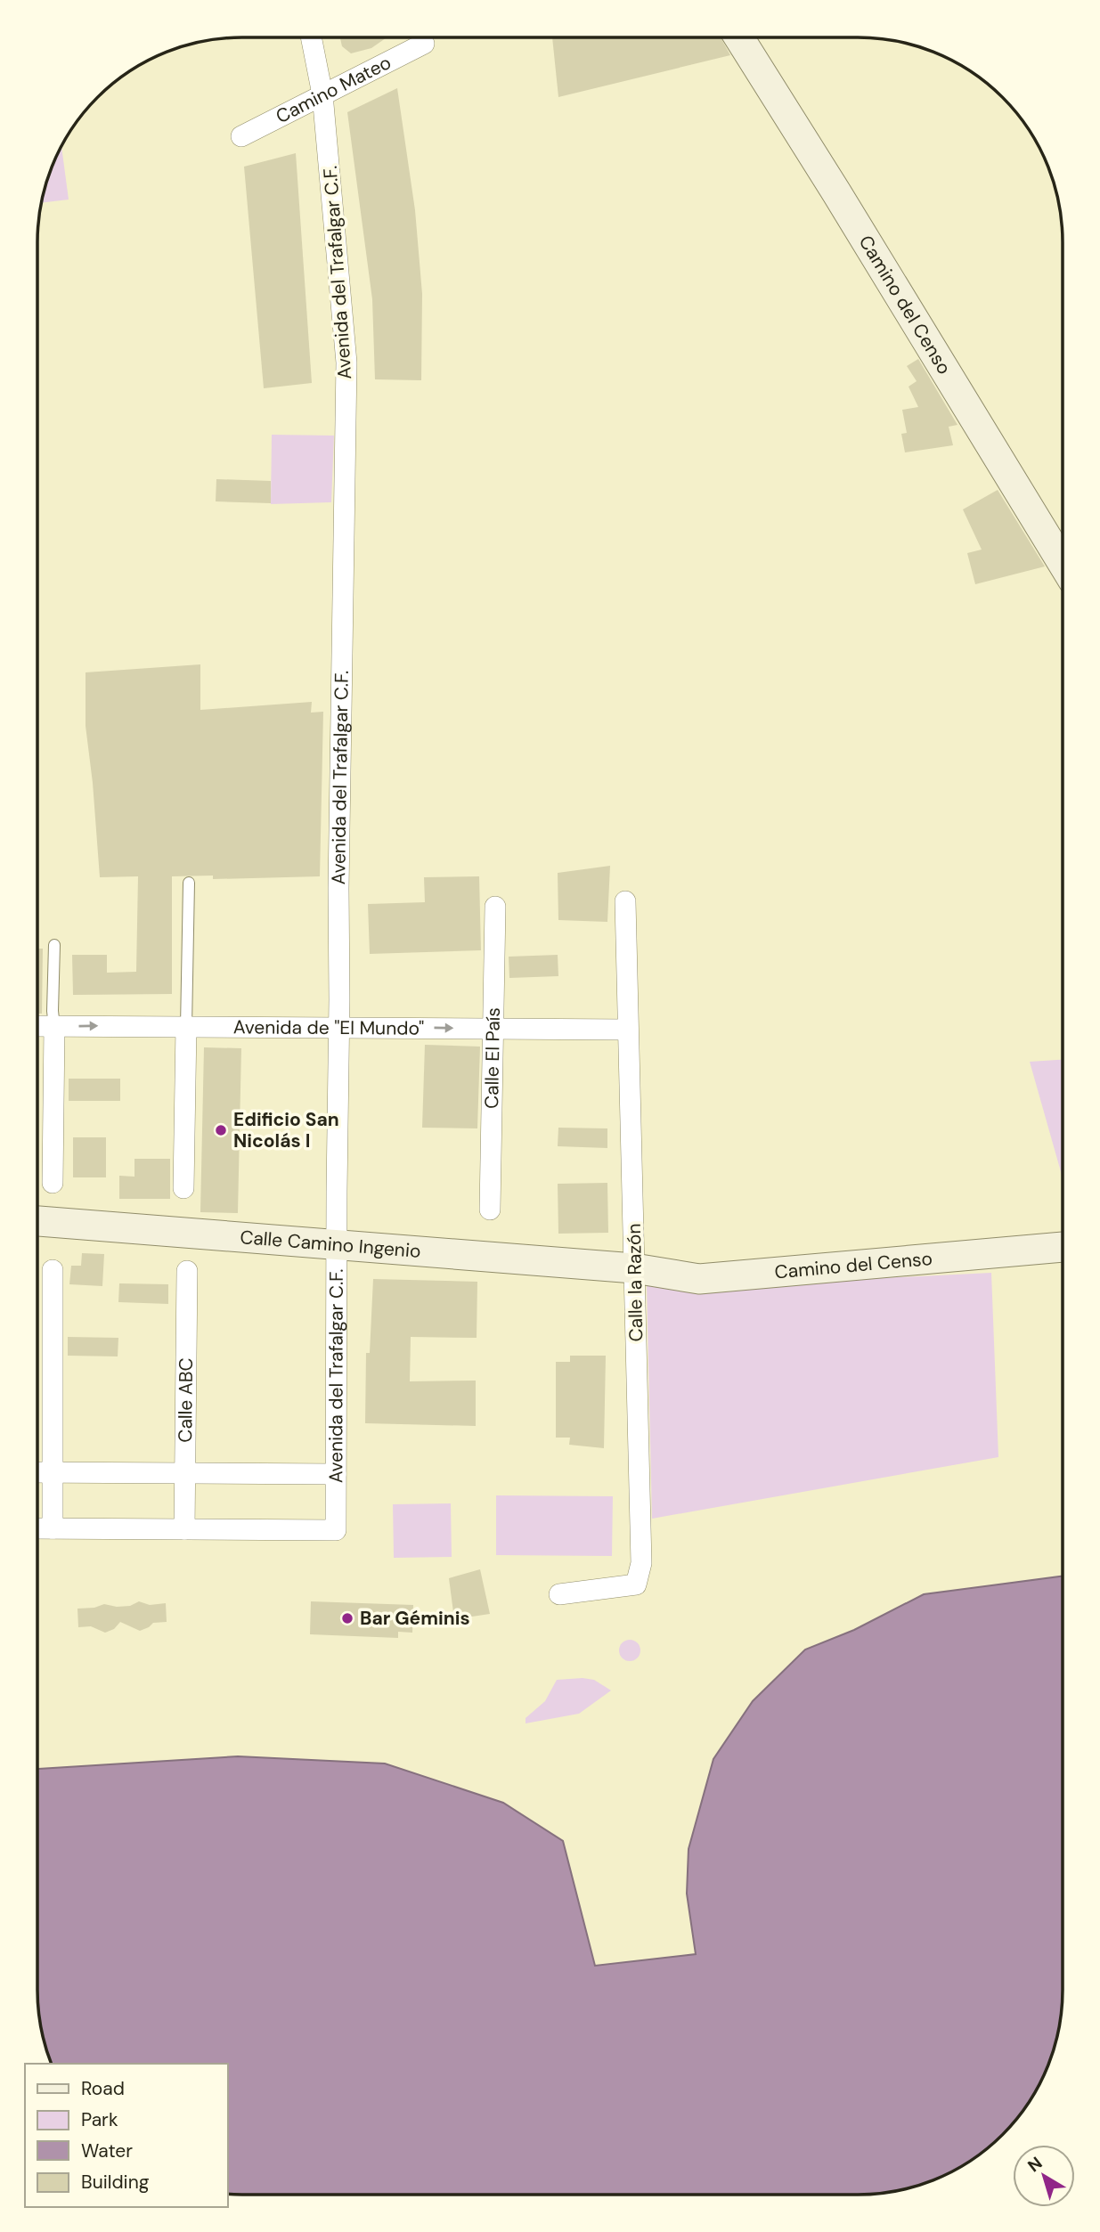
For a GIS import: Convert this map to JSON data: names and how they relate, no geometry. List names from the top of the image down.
{
  "streets": {
    "street": [
      "Camino Mateo",
      "Avenida del Trafalgar C.F.",
      "Camino del Censo",
      "Avenida de \"El Mundo\"",
      "Calle El País",
      "Calle Camino Ingenio",
      "Calle la Razón",
      "Calle ABC"
    ]
  },
  "crossings": [
    ["Camino Mateo", "Avenida del Trafalgar C.F."],
    ["Avenida del Trafalgar C.F.", "Avenida de \"El Mundo\""],
    ["Avenida del Trafalgar C.F.", "Calle Camino Ingenio"],
    ["Avenida del Trafalgar C.F.", "Calle ABC"],
    ["Camino del Censo", "Calle Camino Ingenio"],
    ["Camino del Censo", "Calle la Razón"],
    ["Avenida de \"El Mundo\"", "Calle El País"],
    ["Avenida de \"El Mundo\"", "Calle la Razón"],
    ["Calle Camino Ingenio", "Calle la Razón"]
  ],
  "one_way": ["Avenida de \"El Mundo\""],
  "places": ["Edificio San Nicolás I", "Bar Géminis"],
  "legend": [
    "Road",
    "Park",
    "Water",
    "Building"
  ],
  "north": "top left"
}
